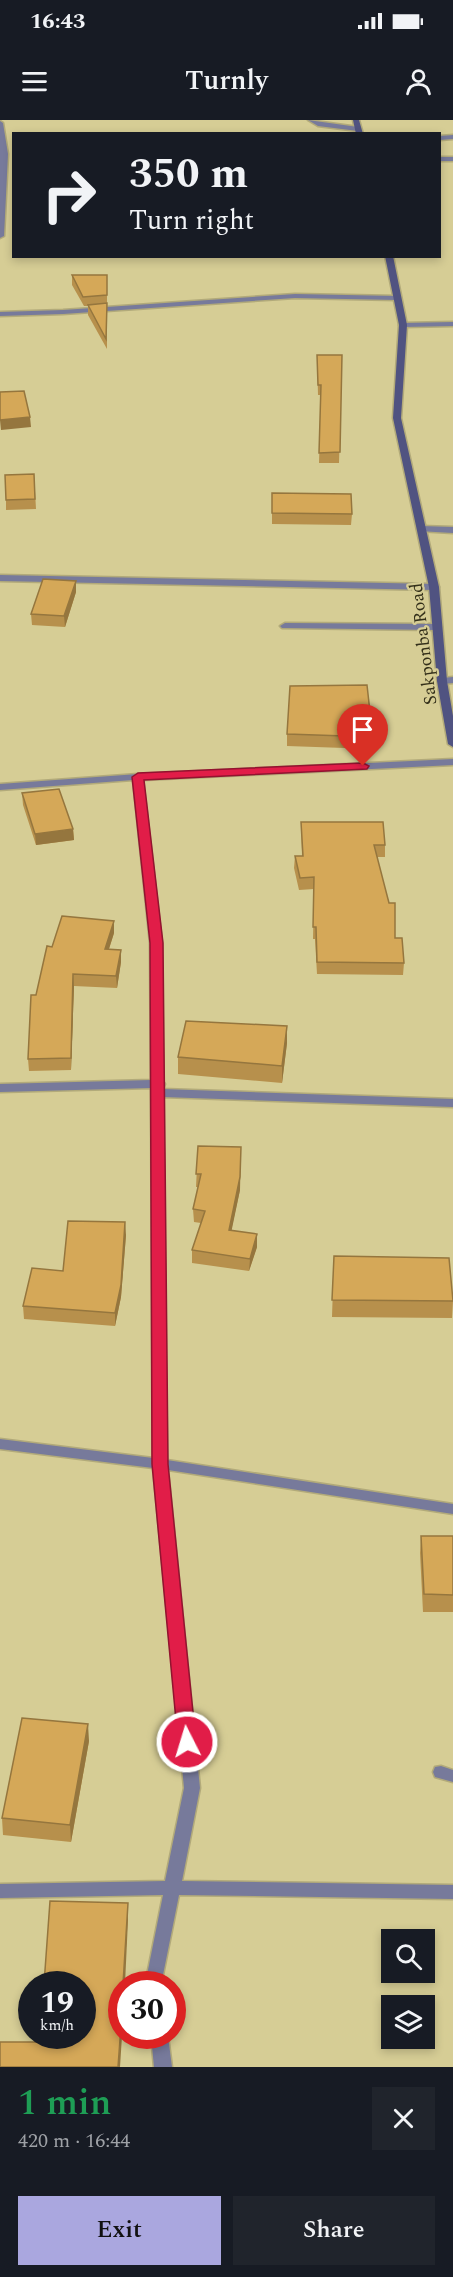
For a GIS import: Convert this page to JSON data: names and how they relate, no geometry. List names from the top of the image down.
{
  "streets": {
    "main road": ["Sakponba Road"]
  },
  "page": {
    "status": "16:43",
    "header": "Turnly",
    "turn": ["350 m", "Turn right"],
    "speed": "19 km/h",
    "limit": "30",
    "heading": ["1 min", "420 m · 16:44"],
    "buttons": ["Exit", "Share"]
  }
}
